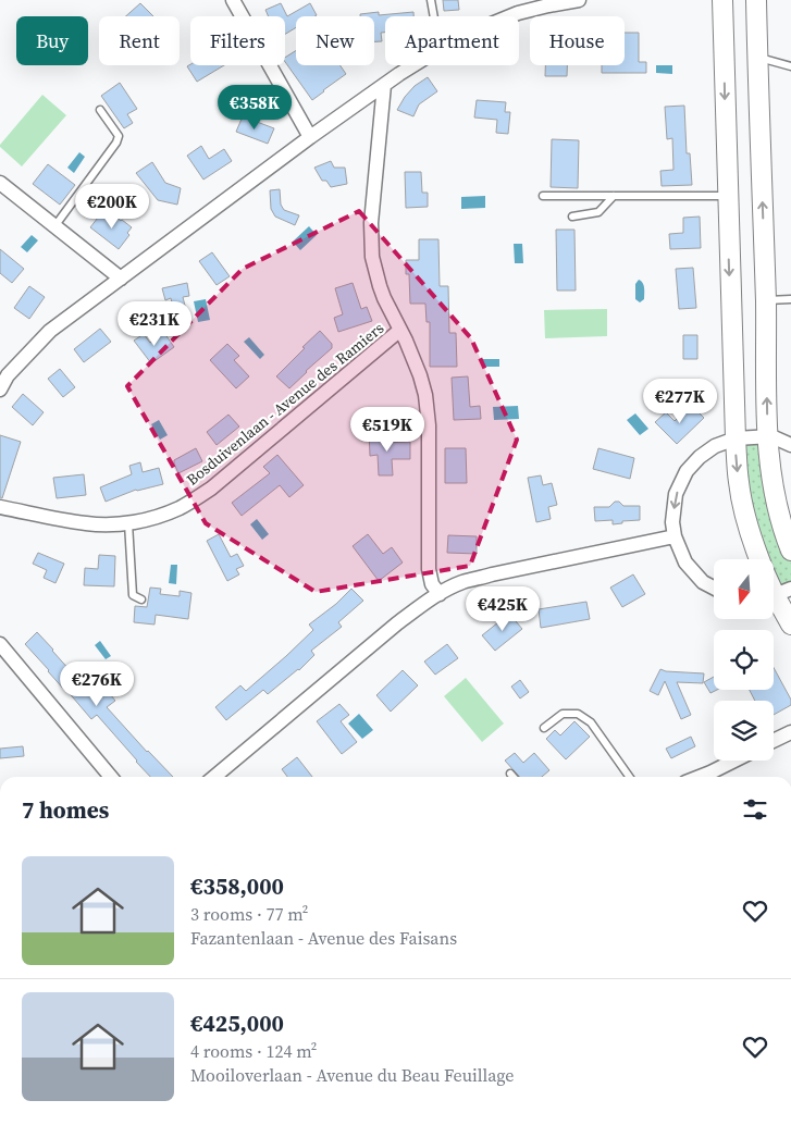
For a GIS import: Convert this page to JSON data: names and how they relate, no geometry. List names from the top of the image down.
{
  "streets": {
    "street": ["Bosduivenlaan - Avenue des Ramiers"]
  },
  "north": "bottom",
  "page": {
    "chip": [
      "Buy",
      "Rent",
      "Filters",
      "New",
      "Apartment",
      "House"
    ],
    "price": [
      "€358K",
      "€200K",
      "€231K",
      "€277K",
      "€519K",
      "€425K",
      "€276K"
    ],
    "heading": "7 homes",
    "list": [
      {
        "name": "€358,000",
        "note": "3 rooms · 77 m² · Fazantenlaan - Avenue des Faisans"
      },
      {
        "name": "€425,000",
        "note": "4 rooms · 124 m² · Mooiloverlaan - Avenue du Beau Feuillage"
      }
    ]
  }
}
